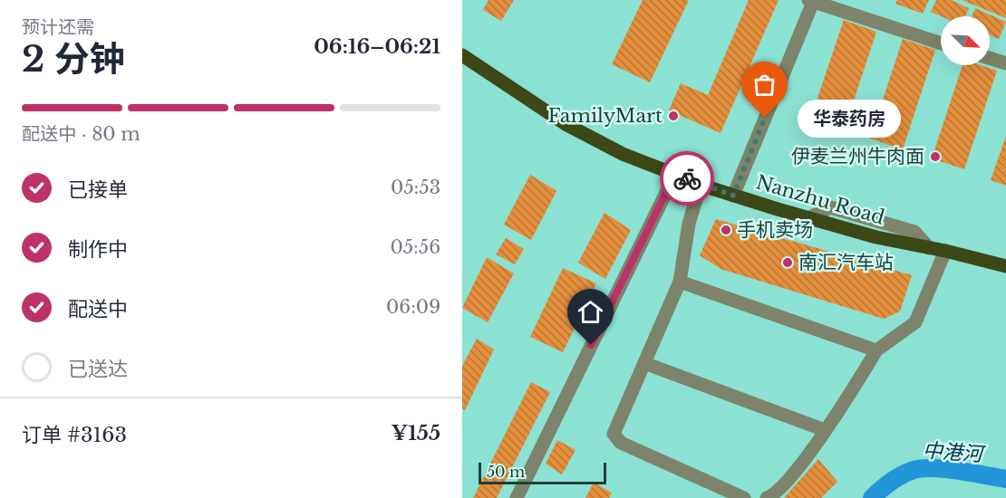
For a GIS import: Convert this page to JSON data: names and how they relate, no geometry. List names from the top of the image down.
{
  "streets": {
    "main road": ["Nanzhu Road"]
  },
  "water": ["中港河"],
  "places": [
    "FamilyMart",
    "华泰药房",
    "伊麦兰州牛肉面",
    "手机卖场",
    "南汇汽车站"
  ],
  "scale_bar": "50 m",
  "north": "bottom right",
  "page": {
    "heading": ["2 分钟", "预计还需", "06:16–06:21"],
    "panel": ["订单 #3163", "¥155"],
    "bar": "配送中 · 80 m",
    "bubble": "华泰药房",
    "list": [
      ["已接单", "05:53"],
      ["制作中", "05:56"],
      ["配送中", "06:09"],
      "已送达"
    ],
    "scale": "50 m"
  }
}
